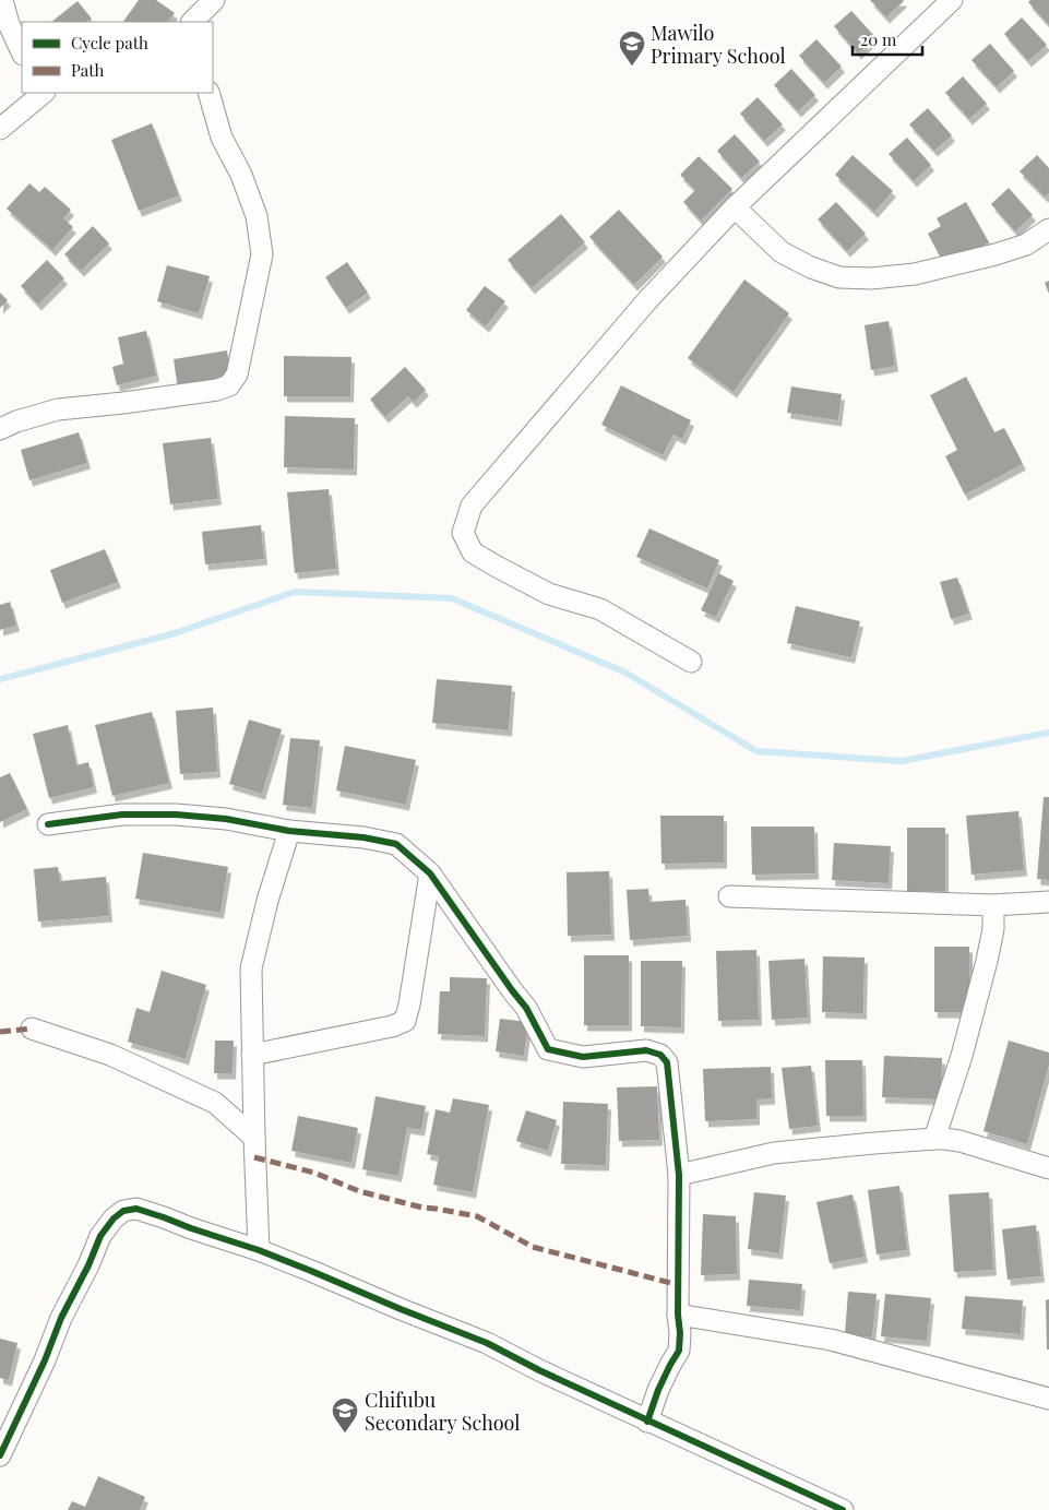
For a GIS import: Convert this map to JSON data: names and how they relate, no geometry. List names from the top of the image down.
{
  "places": {
    "school or university": ["Mawilo Primary School", "Chifubu Secondary School"]
  },
  "legend": ["Cycle path", "Path"],
  "scale_bar": "20 m"
}
